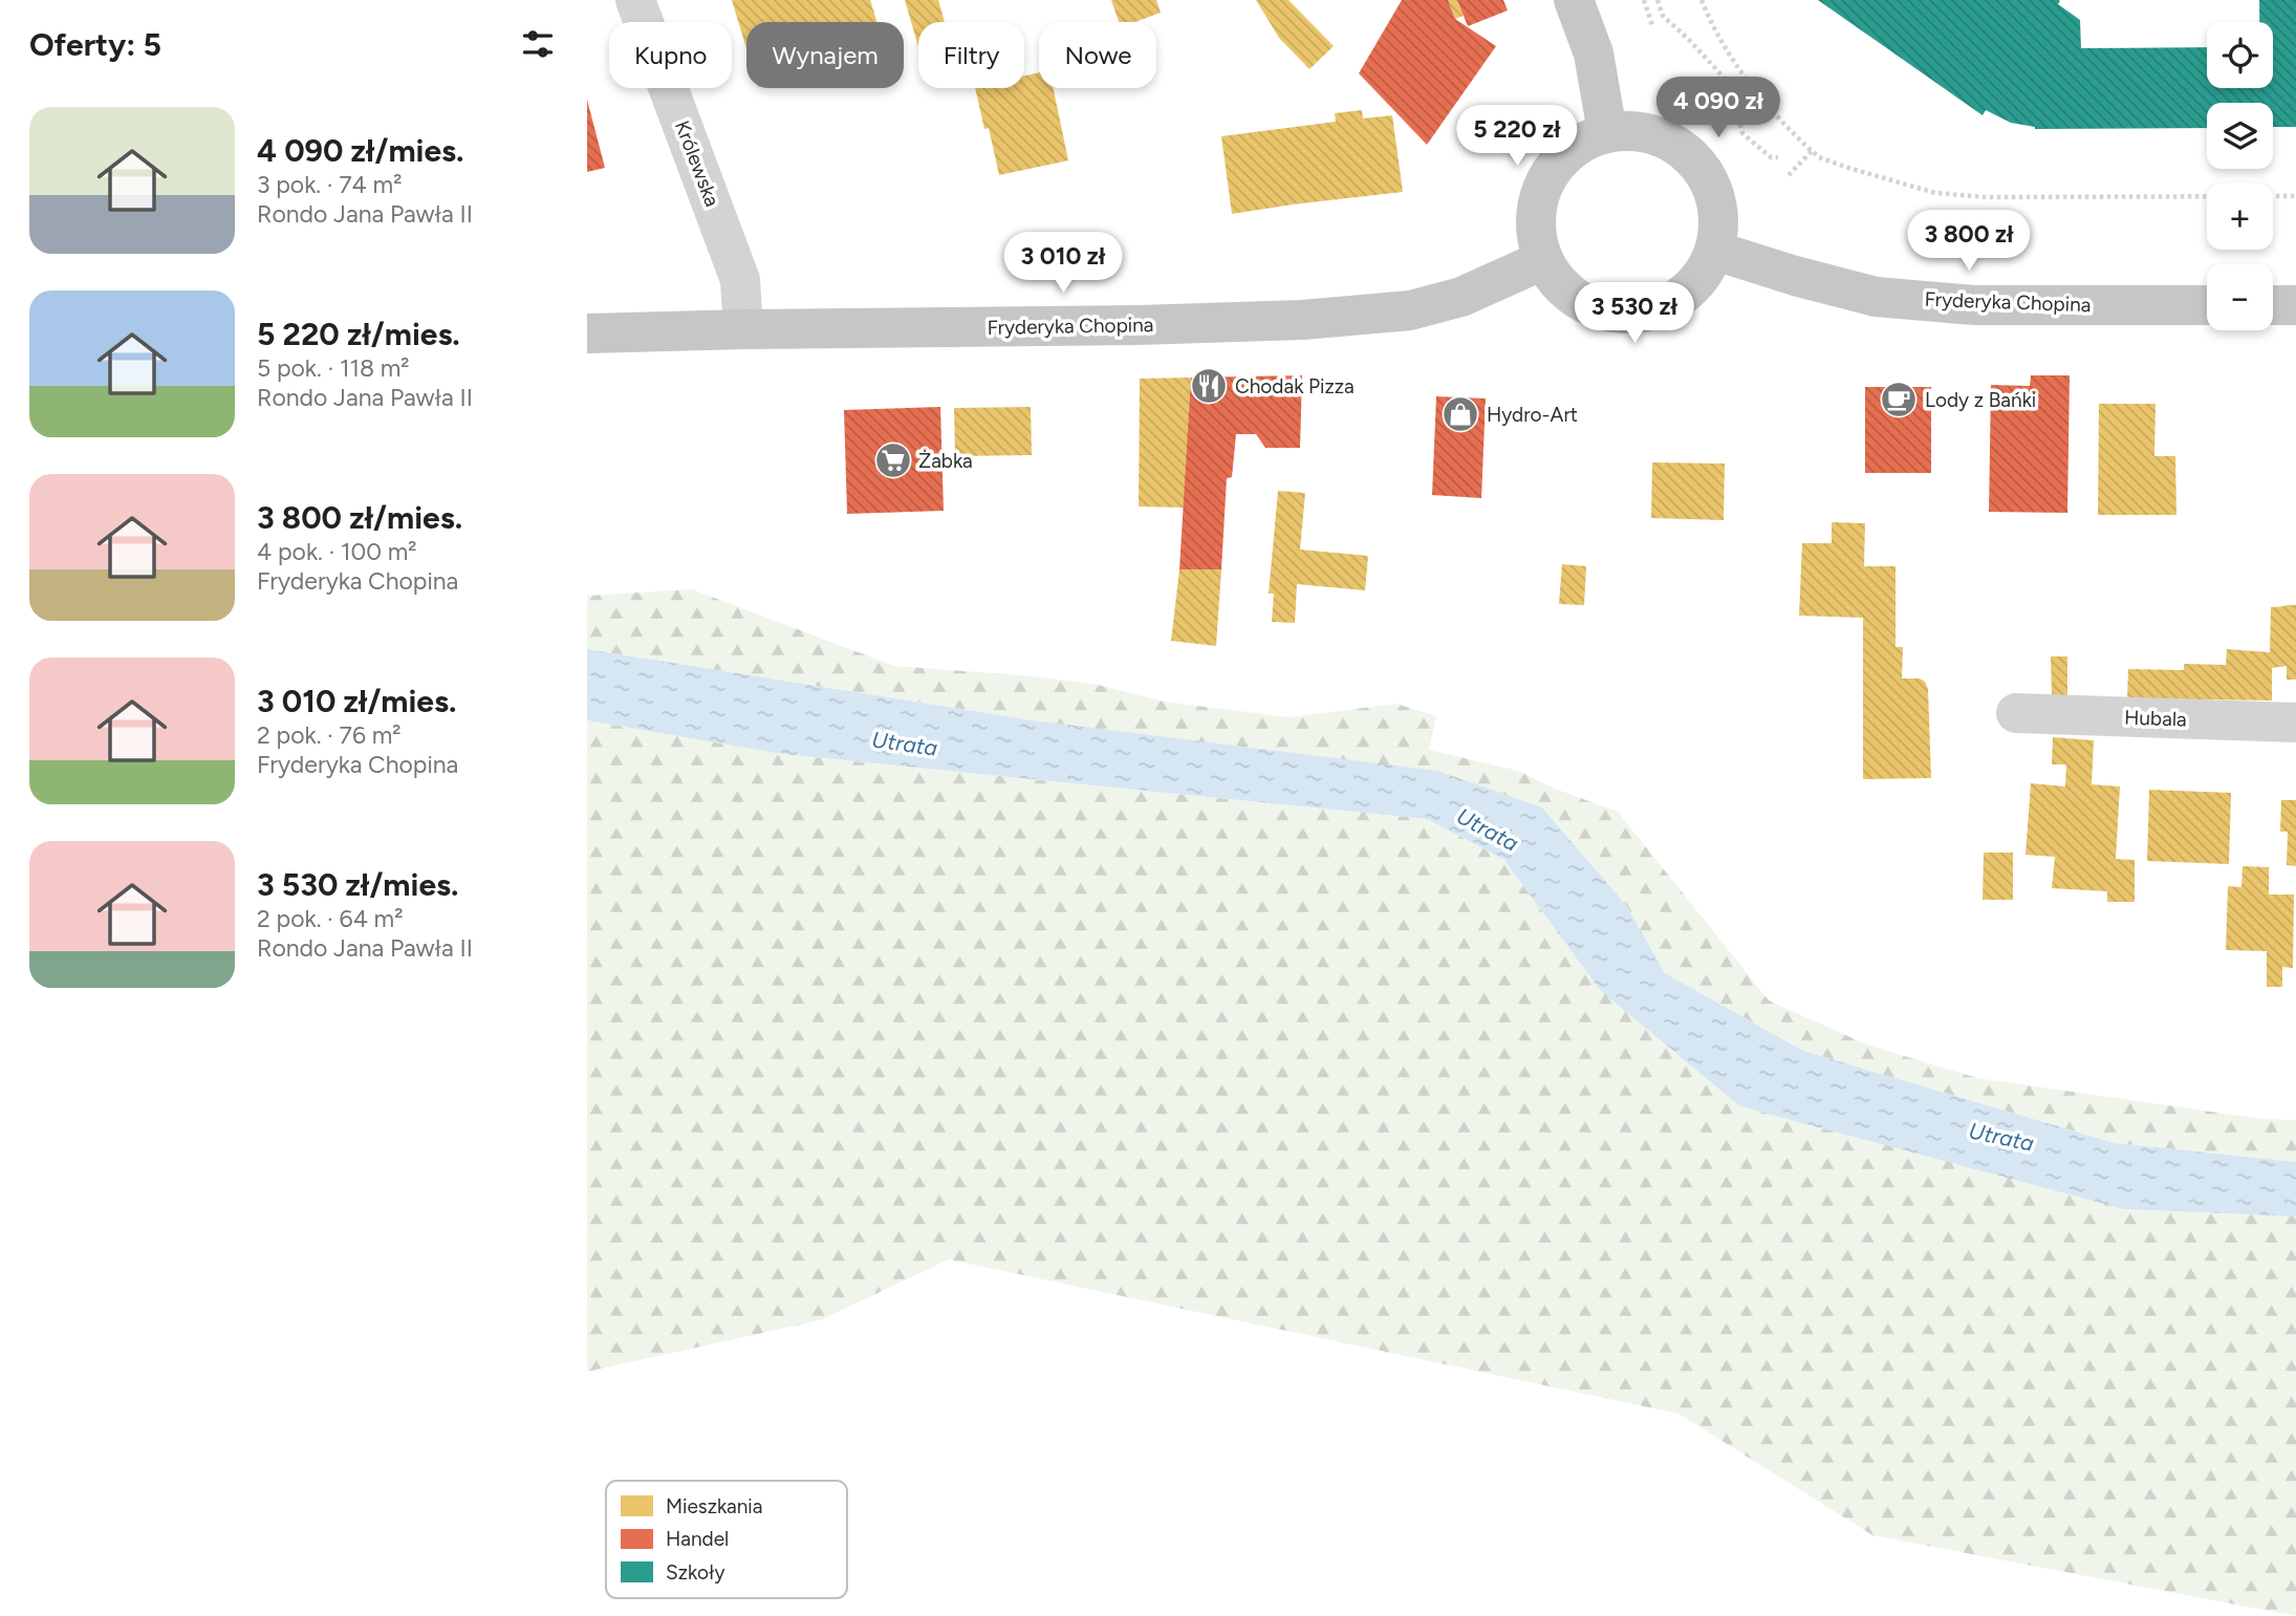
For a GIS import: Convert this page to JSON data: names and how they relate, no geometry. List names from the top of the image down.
{
  "streets": {
    "main road": ["Fryderyka Chopina"],
    "street": ["Królewska", "Hubala"]
  },
  "crossings": [
    ["Królewska", "Fryderyka Chopina"]
  ],
  "water": ["Utrata"],
  "places": {
    "restaurant": ["Chodak Pizza"],
    "cafe": ["Lody z Bańki"],
    "shop": ["Hydro-Art"],
    "supermarket": ["Żabka"]
  },
  "legend": ["Mieszkania", "Handel", "Szkoły"],
  "page": {
    "heading": "Oferty: 5",
    "map_buttons": ["+", "−"],
    "chip": [
      "Kupno",
      "Wynajem",
      "Filtry",
      "Nowe"
    ],
    "price": [
      "4 090 zł",
      "5 220 zł",
      "3 800 zł",
      "3 010 zł",
      "3 530 zł"
    ],
    "list": [
      {
        "name": "4 090 zł/mies.",
        "note": "3 pok. · 74 m² · Rondo Jana Pawła II"
      },
      {
        "name": "5 220 zł/mies.",
        "note": "5 pok. · 118 m² · Rondo Jana Pawła II"
      },
      {
        "name": "3 800 zł/mies.",
        "note": "4 pok. · 100 m² · Fryderyka Chopina"
      },
      {
        "name": "3 010 zł/mies.",
        "note": "2 pok. · 76 m² · Fryderyka Chopina"
      },
      {
        "name": "3 530 zł/mies.",
        "note": "2 pok. · 64 m² · Rondo Jana Pawła II"
      }
    ]
  }
}
